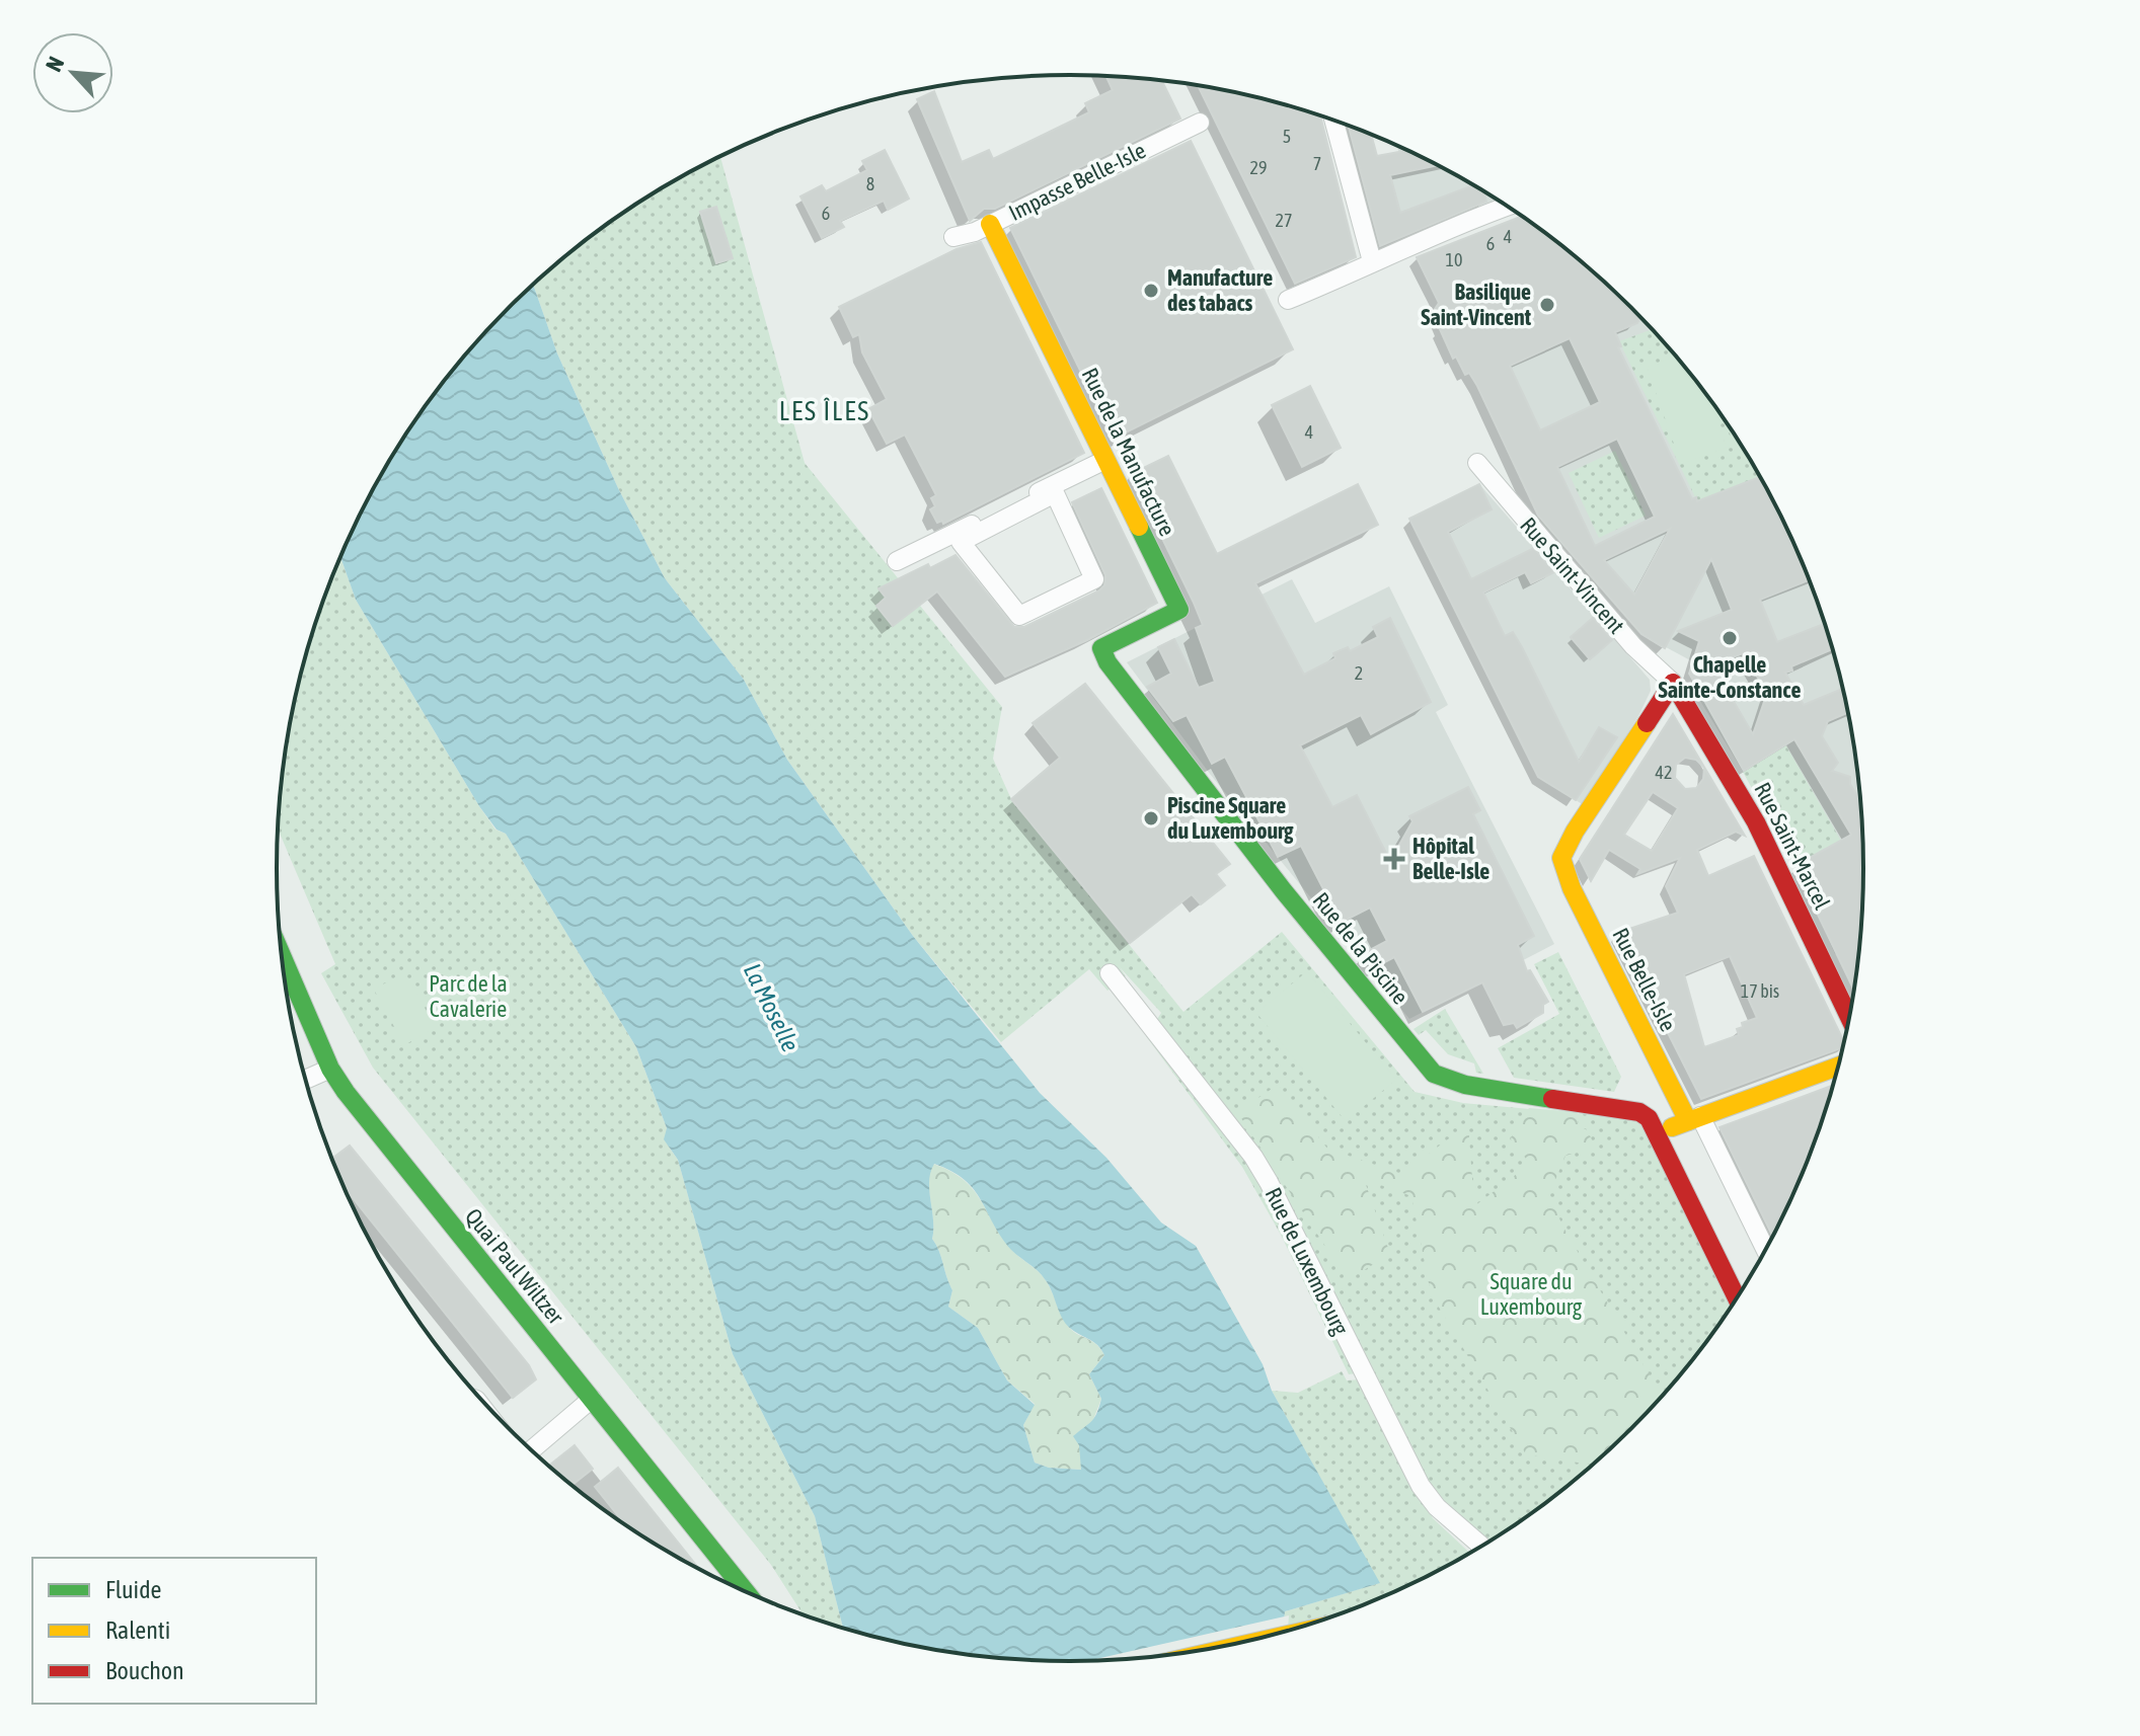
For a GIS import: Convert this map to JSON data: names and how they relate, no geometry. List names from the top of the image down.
{
  "streets": {
    "street": [
      "Impasse Belle-Isle",
      "Rue de la Manufacture",
      "Rue Saint-Vincent",
      "Rue Saint-Marcel",
      "Rue de la Piscine",
      "Rue Belle-Isle",
      "Rue de Luxembourg",
      "Quai Paul Wiltzer"
    ]
  },
  "crossings": [
    ["Impasse Belle-Isle", "Rue de la Manufacture"],
    ["Rue de la Manufacture", "Rue de la Piscine"],
    ["Rue Saint-Vincent", "Rue Saint-Marcel"],
    ["Rue Saint-Vincent", "Rue Belle-Isle"],
    ["Rue Saint-Marcel", "Rue Belle-Isle"]
  ],
  "districts": ["LES ÎLES"],
  "water": ["La Moselle"],
  "parks": ["Parc de la Cavalerie", "Square du Luxembourg"],
  "places": {
    "other": [
      "Manufacture des tabacs",
      "Basilique Saint-Vincent",
      "Chapelle Sainte-Constance",
      "Piscine Square du Luxembourg"
    ],
    "health": ["Hôpital Belle-Isle"]
  },
  "house_numbers": [
    "5",
    "7",
    "29",
    "8",
    "6",
    "27",
    "4",
    "6",
    "10",
    "4",
    "2",
    "42",
    "17 bis"
  ],
  "legend": ["Fluide", "Ralenti", "Bouchon"],
  "north": "top left"
}
